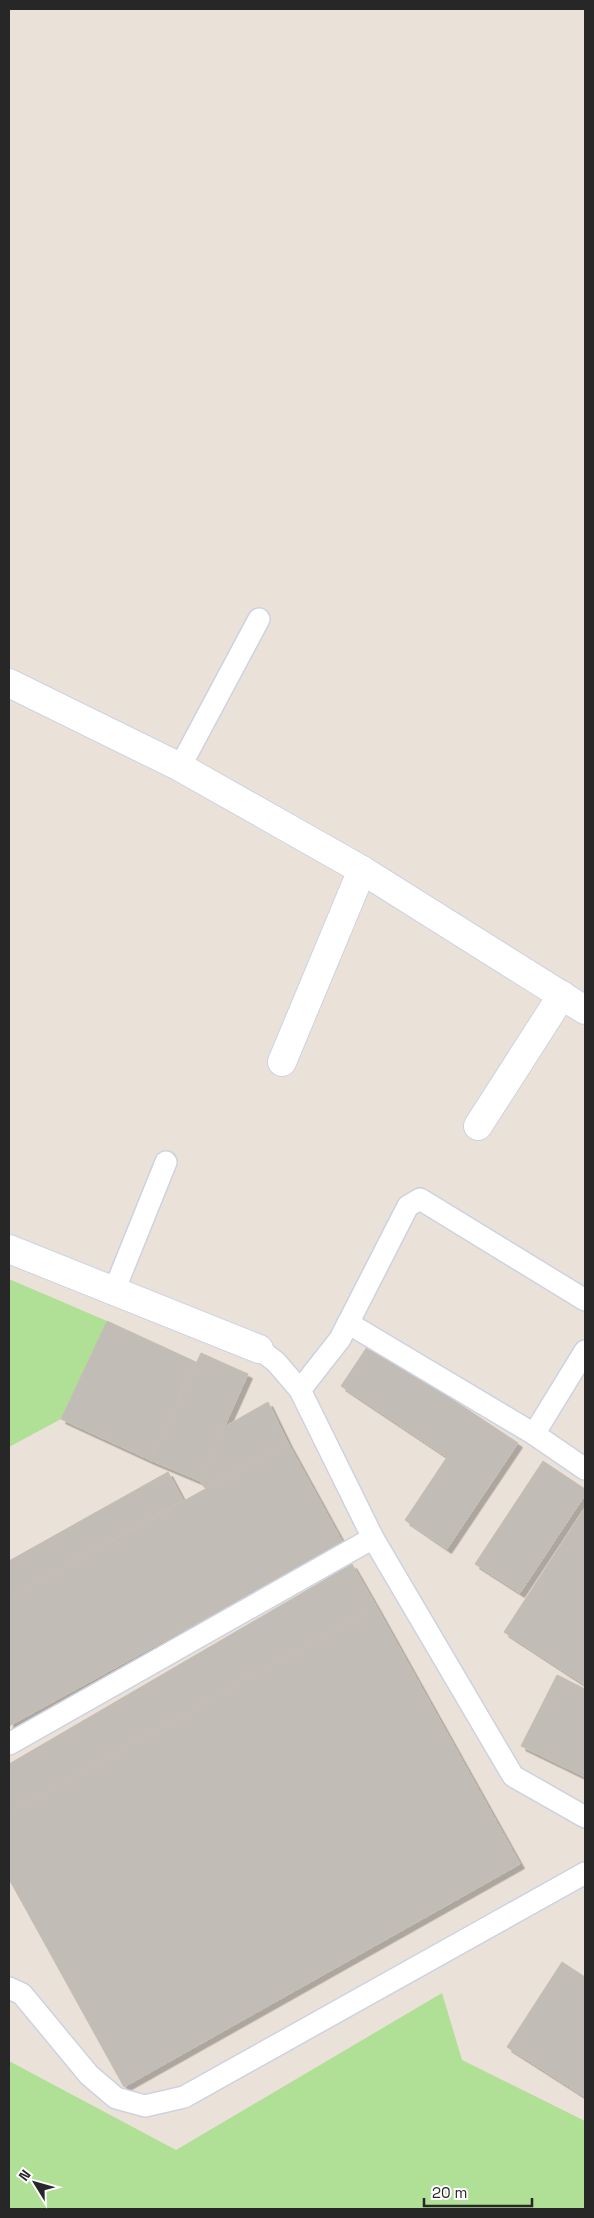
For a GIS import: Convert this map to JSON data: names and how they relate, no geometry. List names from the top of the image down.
{
  "scale_bar": "20 m",
  "north": "top left"
}
